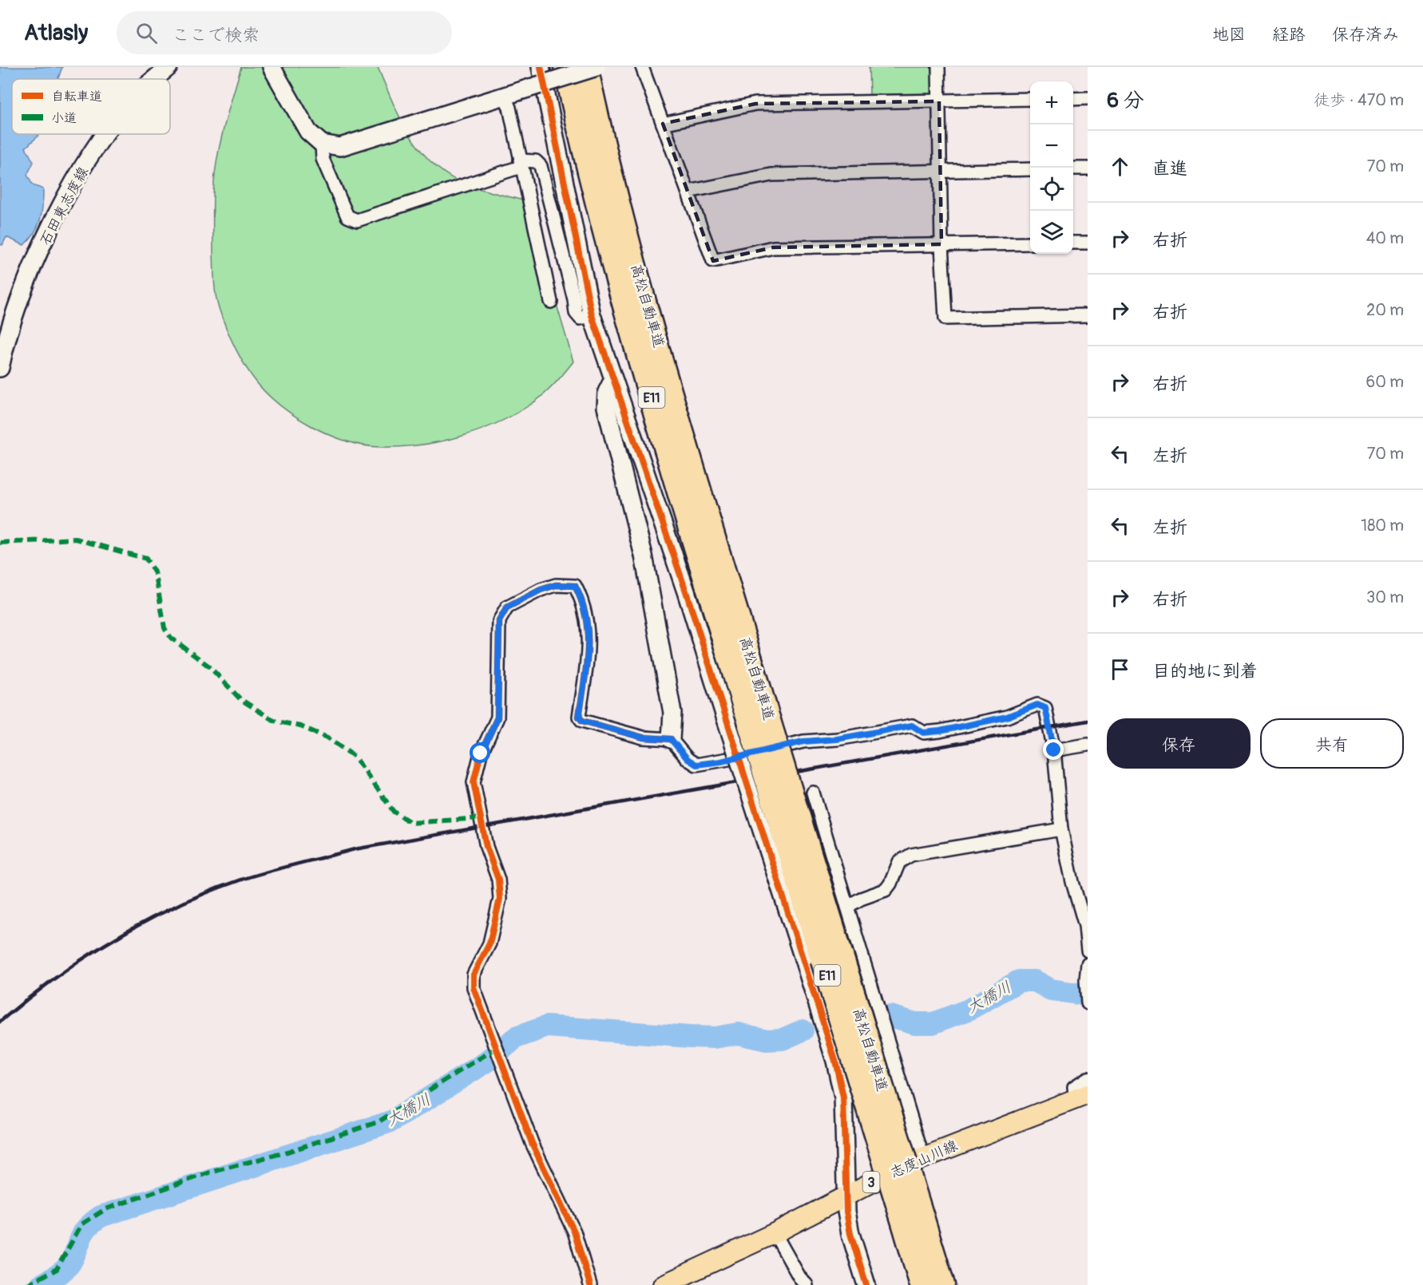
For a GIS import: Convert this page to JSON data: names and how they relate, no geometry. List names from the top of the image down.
{
  "streets": {
    "highway": ["高松自動車道", "E11"],
    "main road": ["志度山川線", "3"],
    "street": ["石田東志度線"]
  },
  "water": ["大橋川"],
  "legend": ["自転車道", "小道"],
  "page": {
    "header": "Atlasly",
    "search": "ここで検索",
    "nav": ["地図", "経路", "保存済み"],
    "heading": ["6 分", "徒歩 · 470 m"],
    "map_buttons": ["+", "−"],
    "list": [
      ["直進", "70 m"],
      ["右折", "40 m"],
      ["右折", "20 m"],
      ["右折", "60 m"],
      ["左折", "70 m"],
      ["左折", "180 m"],
      ["右折", "30 m"],
      "目的地に到着"
    ],
    "buttons": ["保存", "共有"]
  }
}
